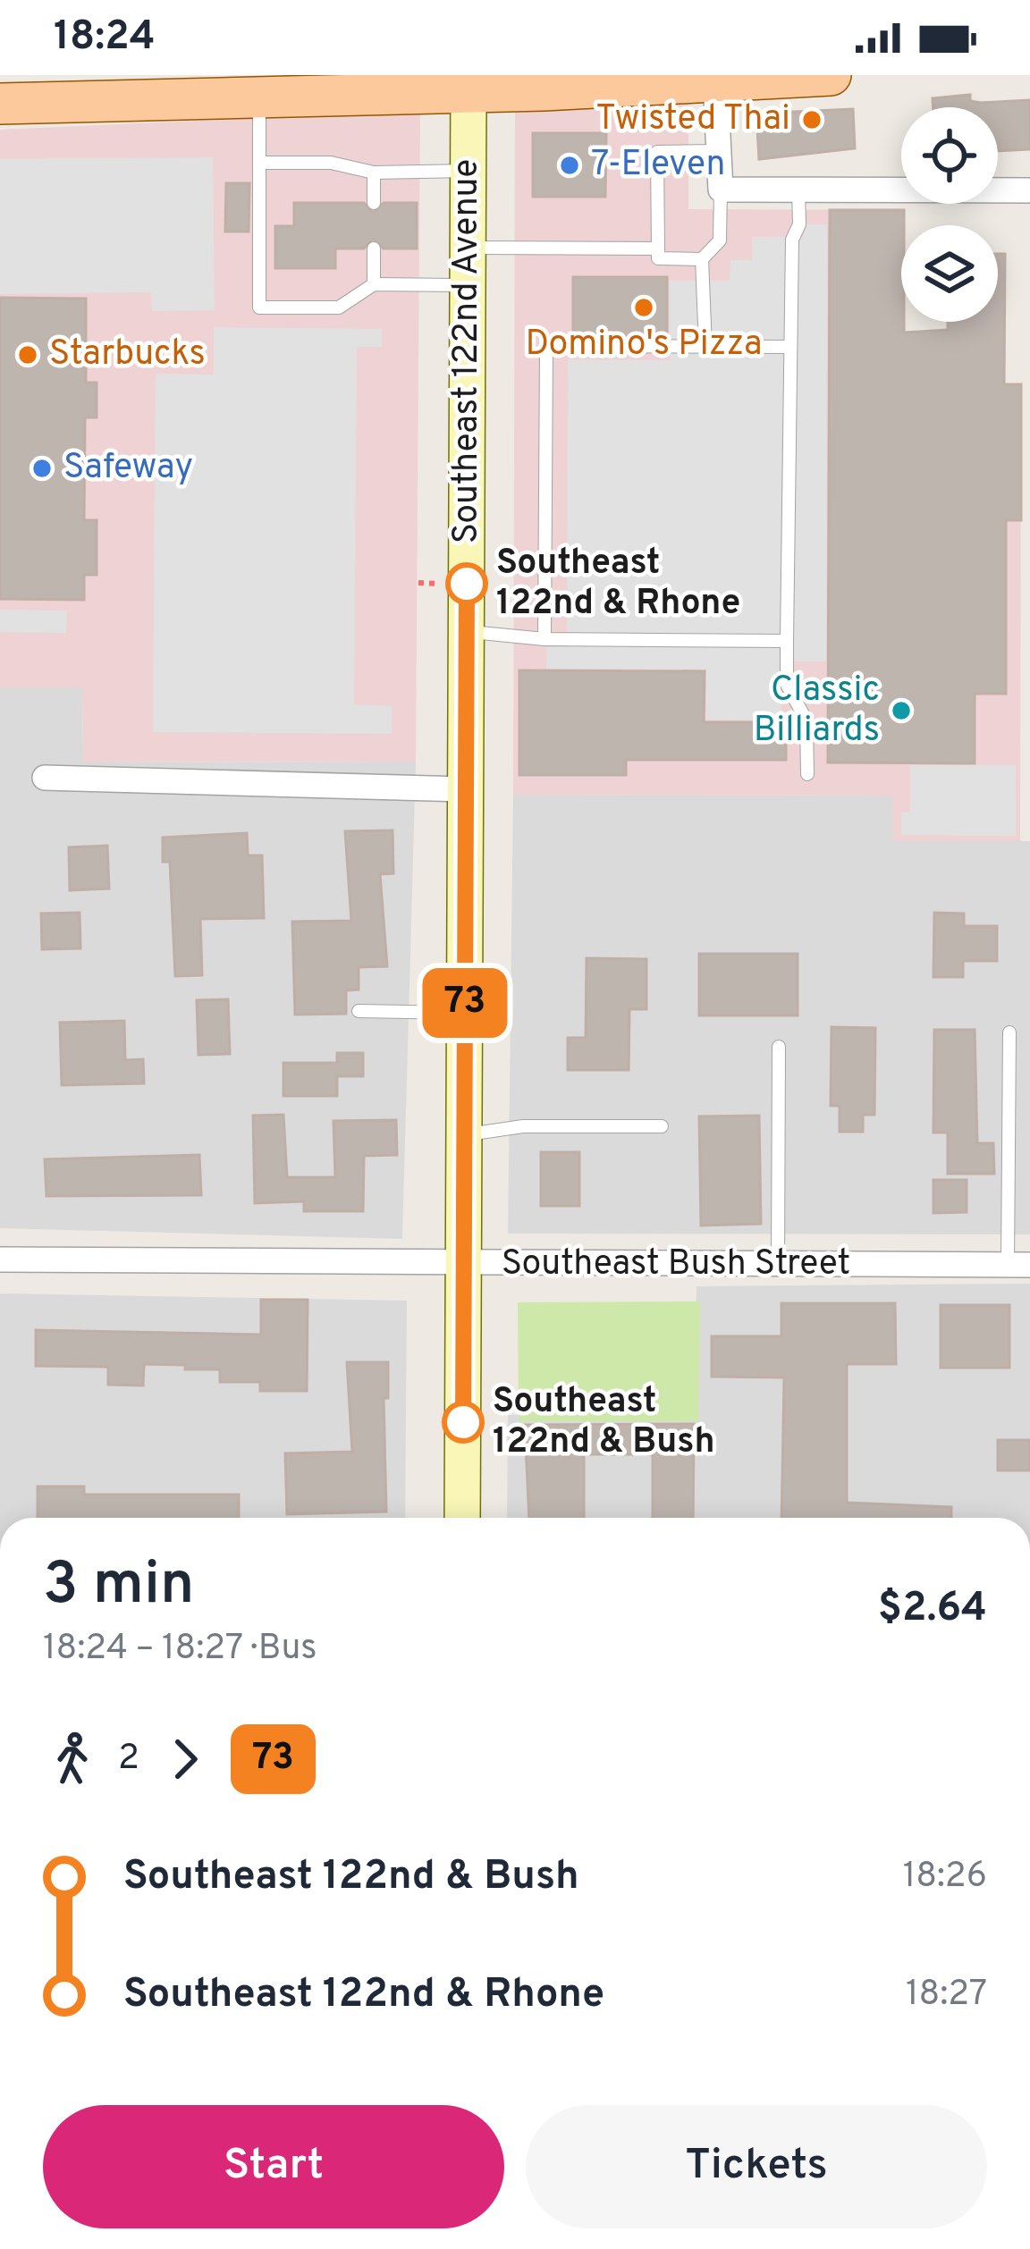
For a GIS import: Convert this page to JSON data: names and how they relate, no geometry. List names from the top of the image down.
{
  "streets": {
    "main road": ["Southeast 122nd Avenue"],
    "street": ["Southeast Bush Street"]
  },
  "crossings": [
    ["Southeast 122nd Avenue", "Southeast Bush Street"]
  ],
  "places": [
    "Twisted Thai",
    "7-Eleven",
    "Domino's Pizza",
    "Starbucks",
    "Safeway",
    "Southeast 122nd & Rhone",
    "Classic Billiards",
    "Southeast 122nd & Bush"
  ],
  "lines": ["bus line 73"],
  "page": {
    "status": "18:24",
    "on_map": "73",
    "heading": ["3 min", "18:24 – 18:27 · Bus", "$2.64"],
    "legs": ["2", "73"],
    "list": [
      {
        "name": "Southeast 122nd & Bush",
        "value": "18:26"
      },
      {
        "name": "Southeast 122nd & Rhone",
        "value": "18:27"
      }
    ],
    "buttons": ["Start", "Tickets"]
  }
}
